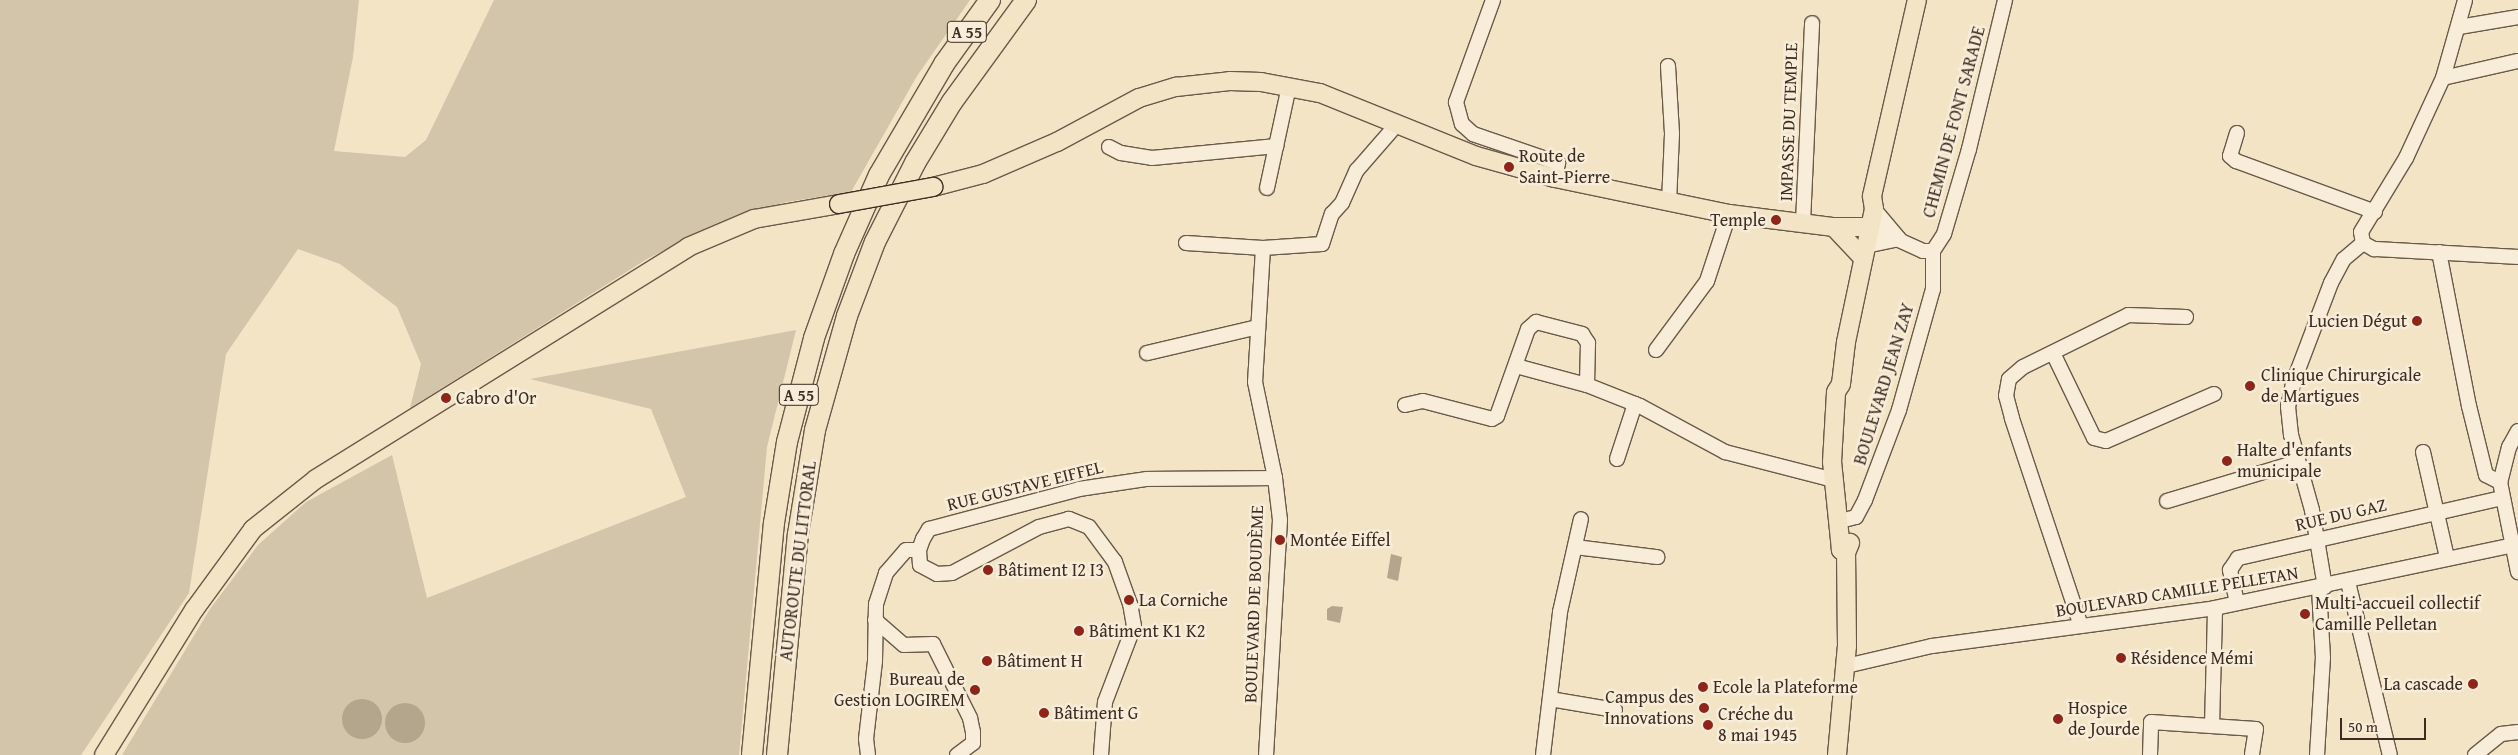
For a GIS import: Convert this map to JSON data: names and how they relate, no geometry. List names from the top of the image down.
{
  "streets": {
    "highway": ["A 55", "AUTOROUTE DU LITTORAL"],
    "street": [
      "IMPASSE DU TEMPLE",
      "CHEMIN DE FONT SARADE",
      "BOULEVARD JEAN ZAY",
      "RUE GUSTAVE EIFFEL",
      "RUE DU GAZ",
      "BOULEVARD CAMILLE PELLETAN",
      "BOULEVARD DE BOUDÈME"
    ]
  },
  "crossings": [
    ["CHEMIN DE FONT SARADE", "BOULEVARD JEAN ZAY"],
    ["RUE GUSTAVE EIFFEL", "BOULEVARD DE BOUDÈME"],
    ["RUE DU GAZ", "BOULEVARD CAMILLE PELLETAN"]
  ],
  "places": [
    "Route de Saint-Pierre",
    "Temple",
    "Lucien Dégut",
    "Clinique Chirurgicale de Martigues",
    "Cabro d'Or",
    "Halte d'enfants municipale",
    "Montée Eiffel",
    "Bâtiment I2 I3",
    "La Corniche",
    "Multi-accueil collectif Camille Pelletan",
    "Bâtiment K1 K2",
    "Résidence Mémi",
    "Bâtiment H",
    "La cascade",
    "Ecole la Plateforme",
    "Bureau de Gestion LOGIREM",
    "Campus des Innovations",
    "Bâtiment G",
    "Hospice de Jourde",
    "Créche du 8 mai 1945"
  ],
  "scale_bar": "50 m"
}
